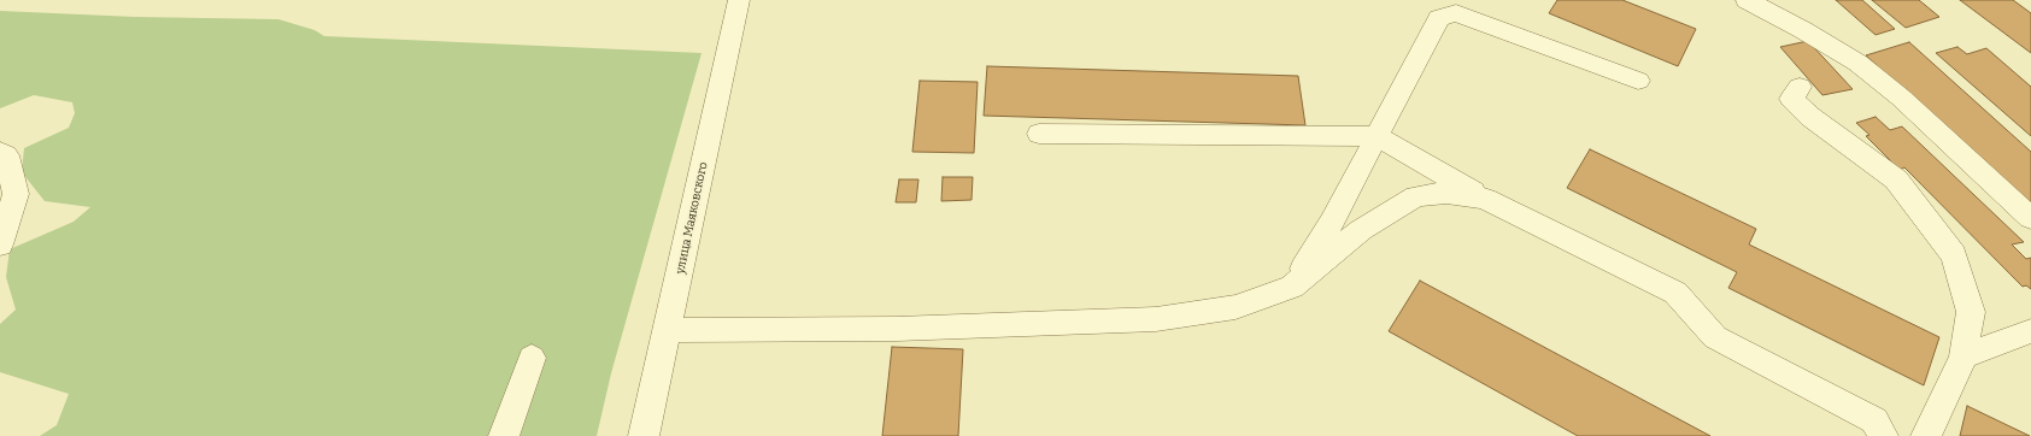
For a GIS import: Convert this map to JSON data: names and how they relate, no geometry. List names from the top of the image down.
{
  "streets": {
    "street": ["улица Маяковского"]
  }
}
